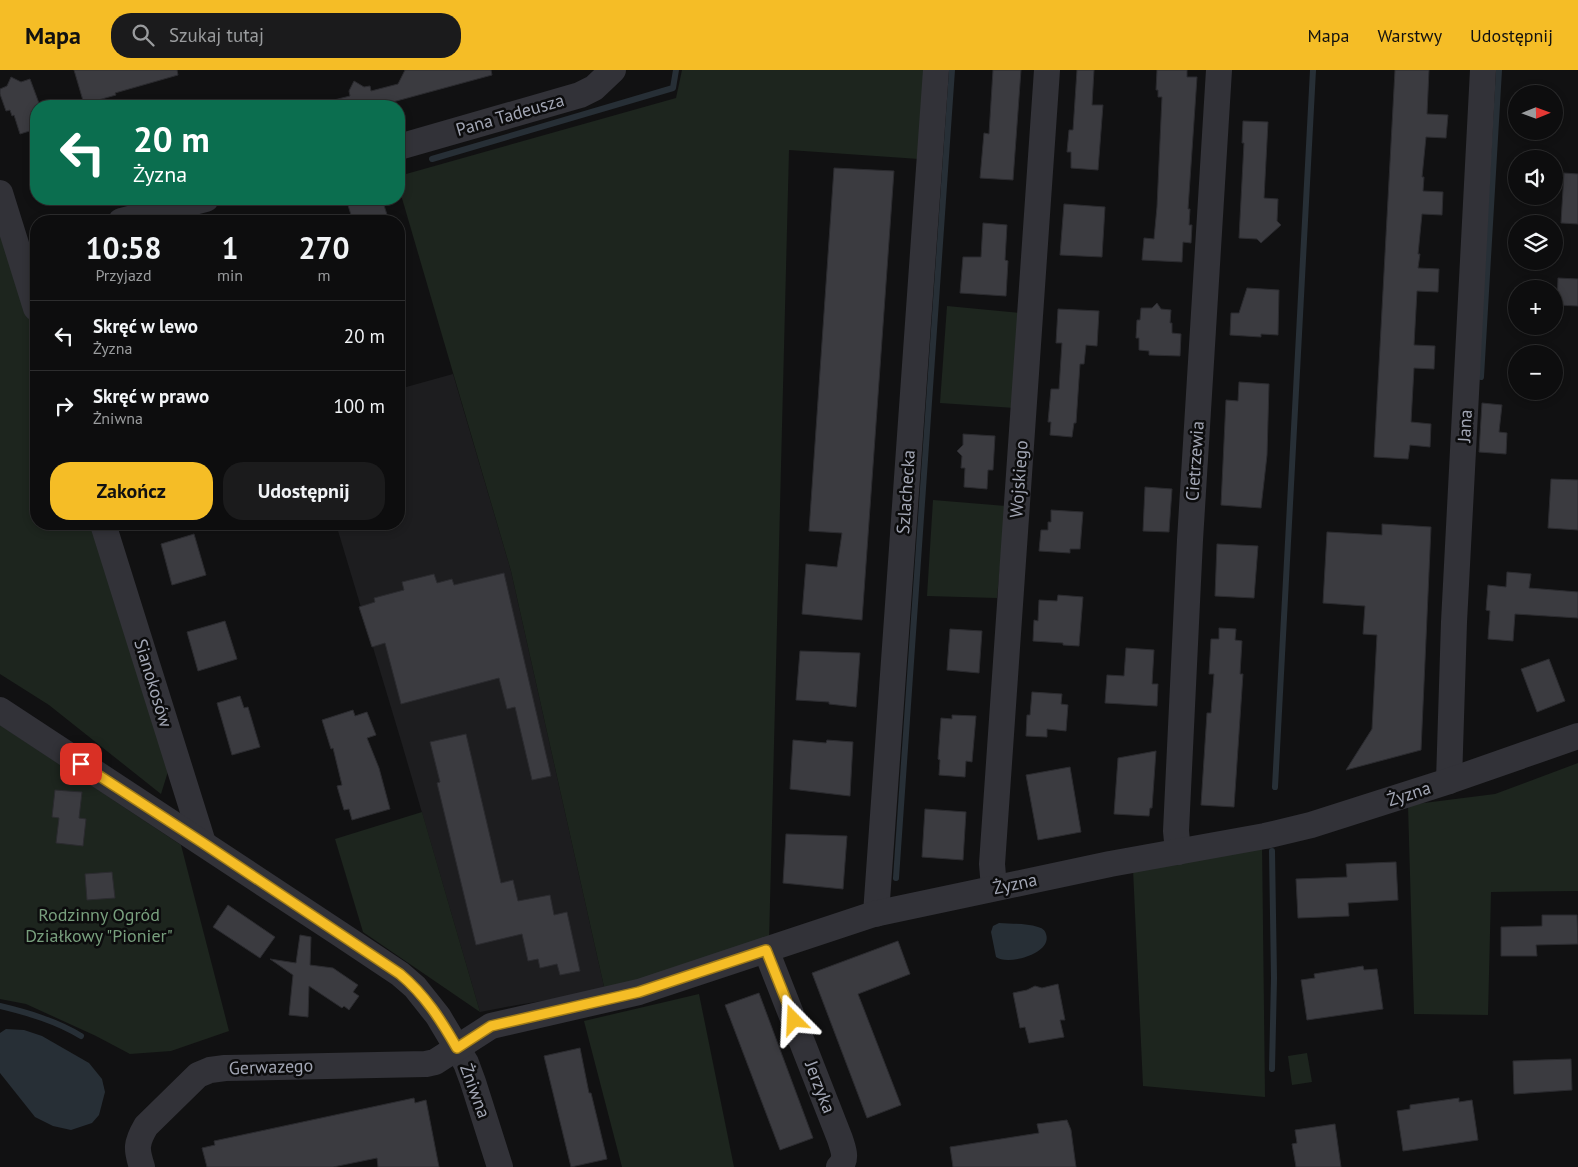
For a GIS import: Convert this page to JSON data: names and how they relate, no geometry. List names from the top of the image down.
{
  "streets": {
    "street": [
      "Pana Tadeusza",
      "Jana",
      "Cietrzewia",
      "Wojskiego",
      "Szlachecka",
      "Sianokosów",
      "Żyzna",
      "Gerwazego",
      "Jerzyka",
      "Żniwna"
    ]
  },
  "crossings": [
    ["Jana", "Żyzna"],
    ["Cietrzewia", "Żyzna"],
    ["Wojskiego", "Żyzna"],
    ["Szlachecka", "Żyzna"],
    ["Sianokosów", "Żniwna"],
    ["Żyzna", "Gerwazego"],
    ["Żyzna", "Jerzyka"],
    ["Żyzna", "Żniwna"],
    ["Gerwazego", "Żniwna"]
  ],
  "parks": ["Rodzinny Ogród Działkowy \"Pionier\""],
  "north": "right",
  "page": {
    "header": "Mapa",
    "search": "Szukaj tutaj",
    "nav": ["Mapa", "Warstwy", "Udostępnij"],
    "map_buttons": ["+", "−"],
    "turn": ["20 m", "Żyzna"],
    "eta": [
      "10:58",
      "Przyjazd",
      "1",
      "min",
      "270",
      "m"
    ],
    "list": [
      {
        "name": "Skręć w lewo",
        "note": "Żyzna",
        "value": "20 m"
      },
      {
        "name": "Skręć w prawo",
        "note": "Żniwna",
        "value": "100 m"
      }
    ],
    "buttons": ["Zakończ", "Udostępnij"]
  }
}
